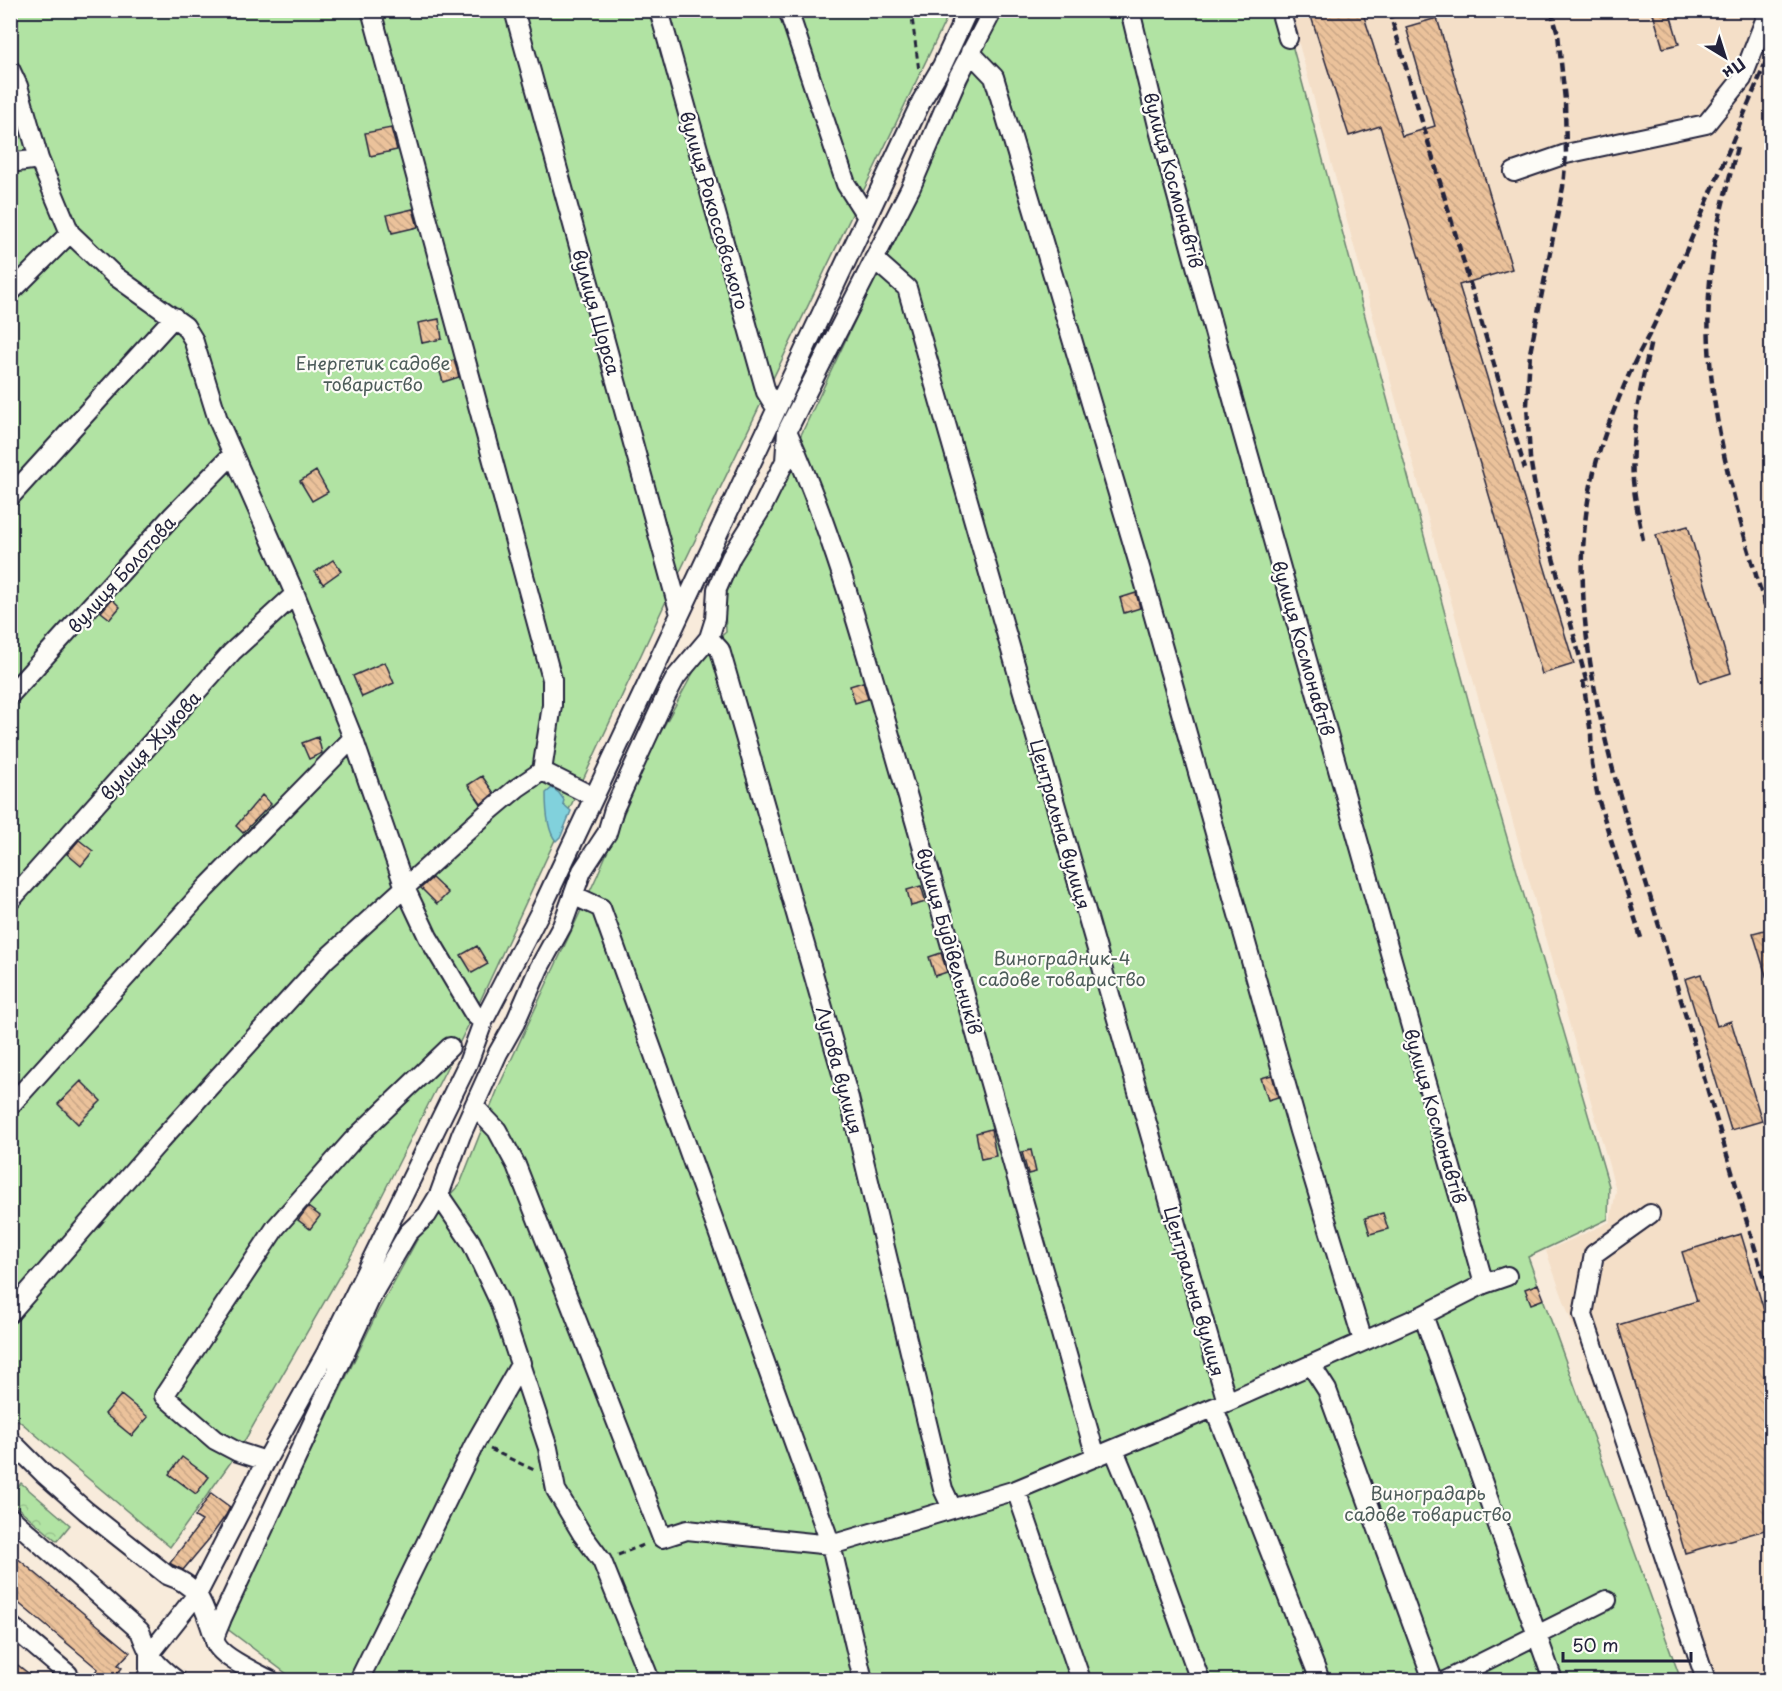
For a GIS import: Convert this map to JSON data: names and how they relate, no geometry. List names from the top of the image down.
{
  "streets": {
    "street": [
      "вулиця Космонавтів",
      "вулиця Рокоссовського",
      "вулиця Щорса",
      "вулиця Болотова",
      "вулиця Жукова",
      "Центральна вулиця",
      "вулиця Будівельників",
      "Лугова вулиця"
    ]
  },
  "parks": ["Енергетик садове товариство", "Виноградник-4 садове товариство", "Виноградарь садове товариство"],
  "scale_bar": "50 m",
  "north": "bottom right"
}
